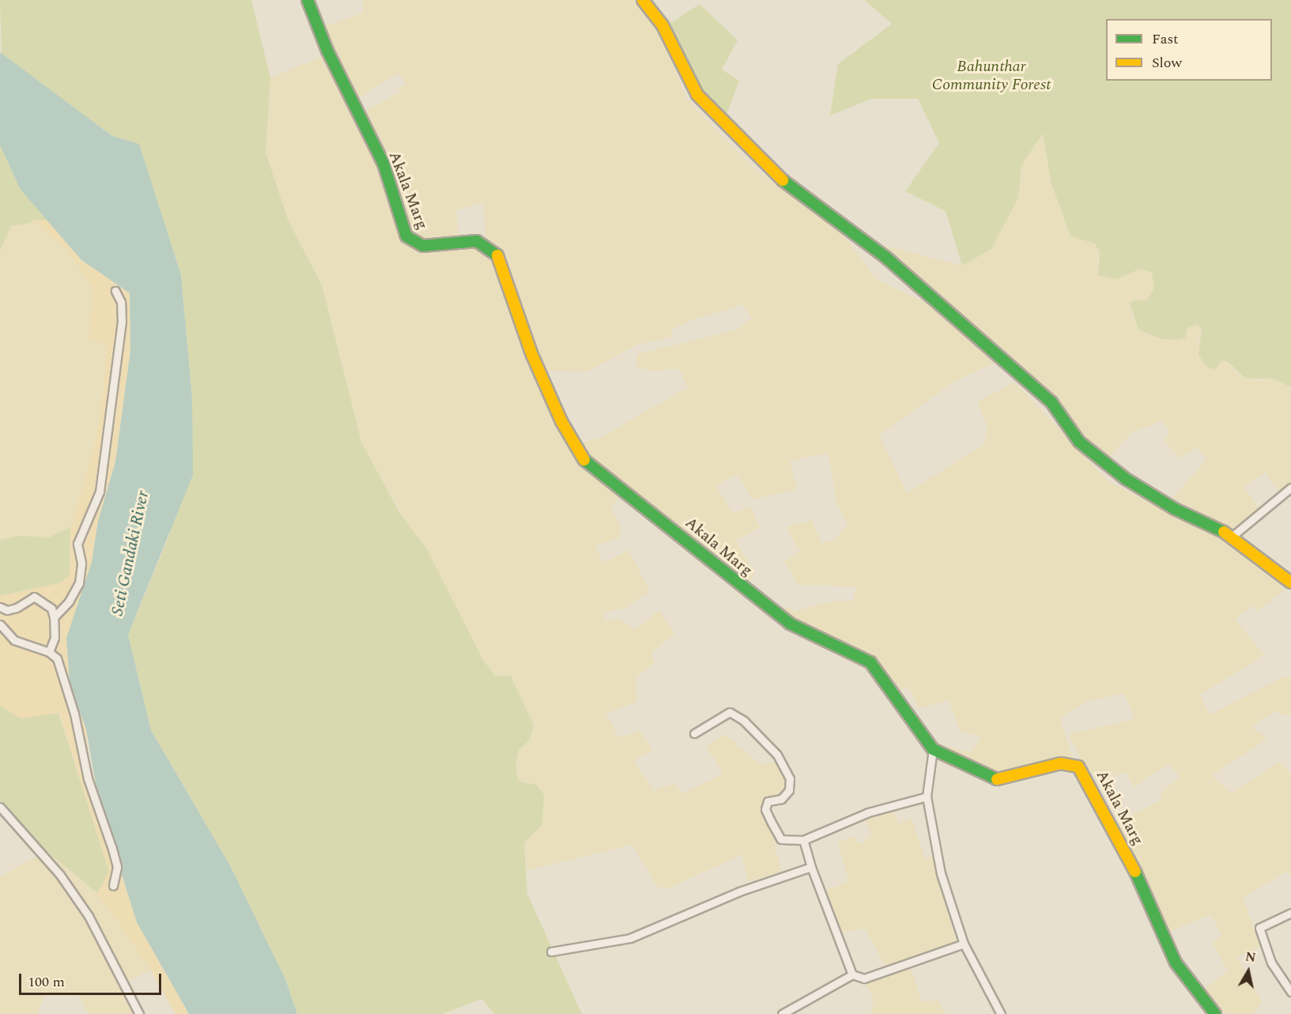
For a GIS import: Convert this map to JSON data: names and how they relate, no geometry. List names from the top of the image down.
{
  "streets": {
    "main road": ["Akala Marg"]
  },
  "water": ["Seti Gandaki River"],
  "parks": ["Bahunthar Community Forest"],
  "legend": ["Fast", "Slow"],
  "scale_bar": "100 m",
  "north": "top"
}
